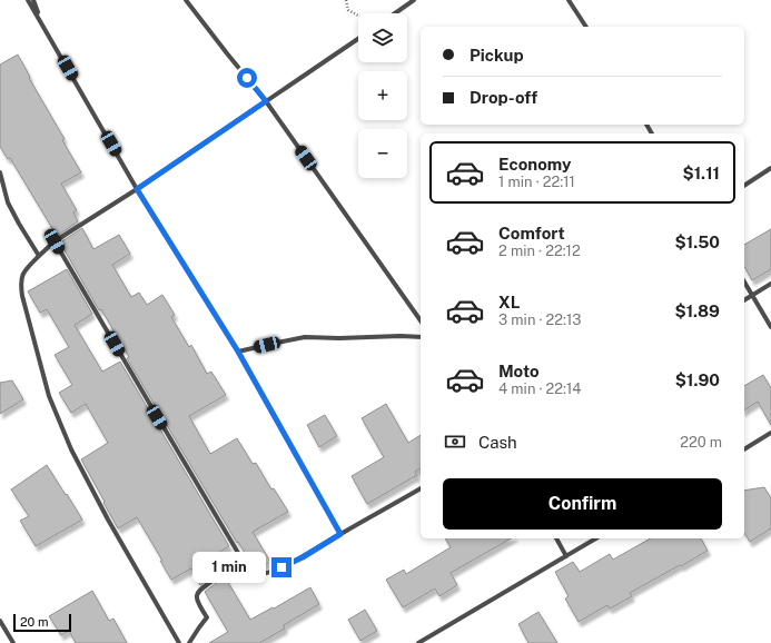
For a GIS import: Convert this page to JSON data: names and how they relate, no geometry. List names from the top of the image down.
{
  "scale_bar": "20 m",
  "page": {
    "map_buttons": ["+", "−"],
    "banner": ["Pickup", "Drop-off"],
    "list": [
      {
        "name": "Economy",
        "note": "1 min · 22:11",
        "value": "$1.11"
      },
      {
        "name": "Comfort",
        "note": "2 min · 22:12",
        "value": "$1.50"
      },
      {
        "name": "XL",
        "note": "3 min · 22:13",
        "value": "$1.89"
      },
      {
        "name": "Moto",
        "note": "4 min · 22:14",
        "value": "$1.90"
      }
    ],
    "pay": ["Cash", "220 m"],
    "buttons": "Confirm",
    "bubble": "1 min",
    "scale": "20 m"
  }
}
